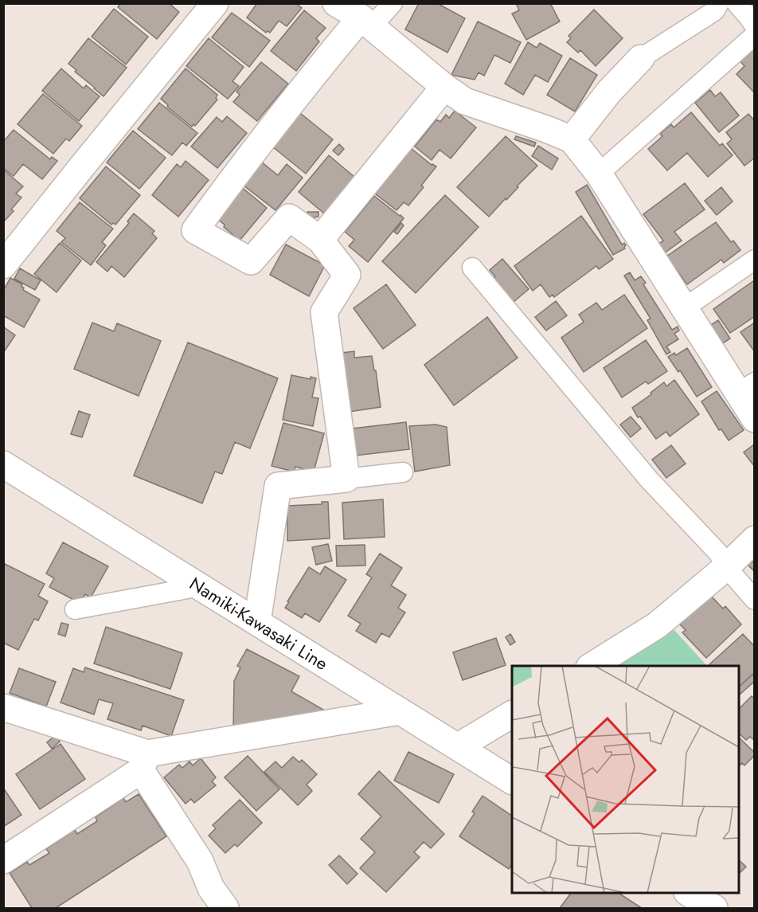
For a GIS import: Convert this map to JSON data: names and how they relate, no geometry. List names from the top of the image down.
{
  "streets": {
    "street": ["Namiki-Kawasaki Line"]
  }
}
